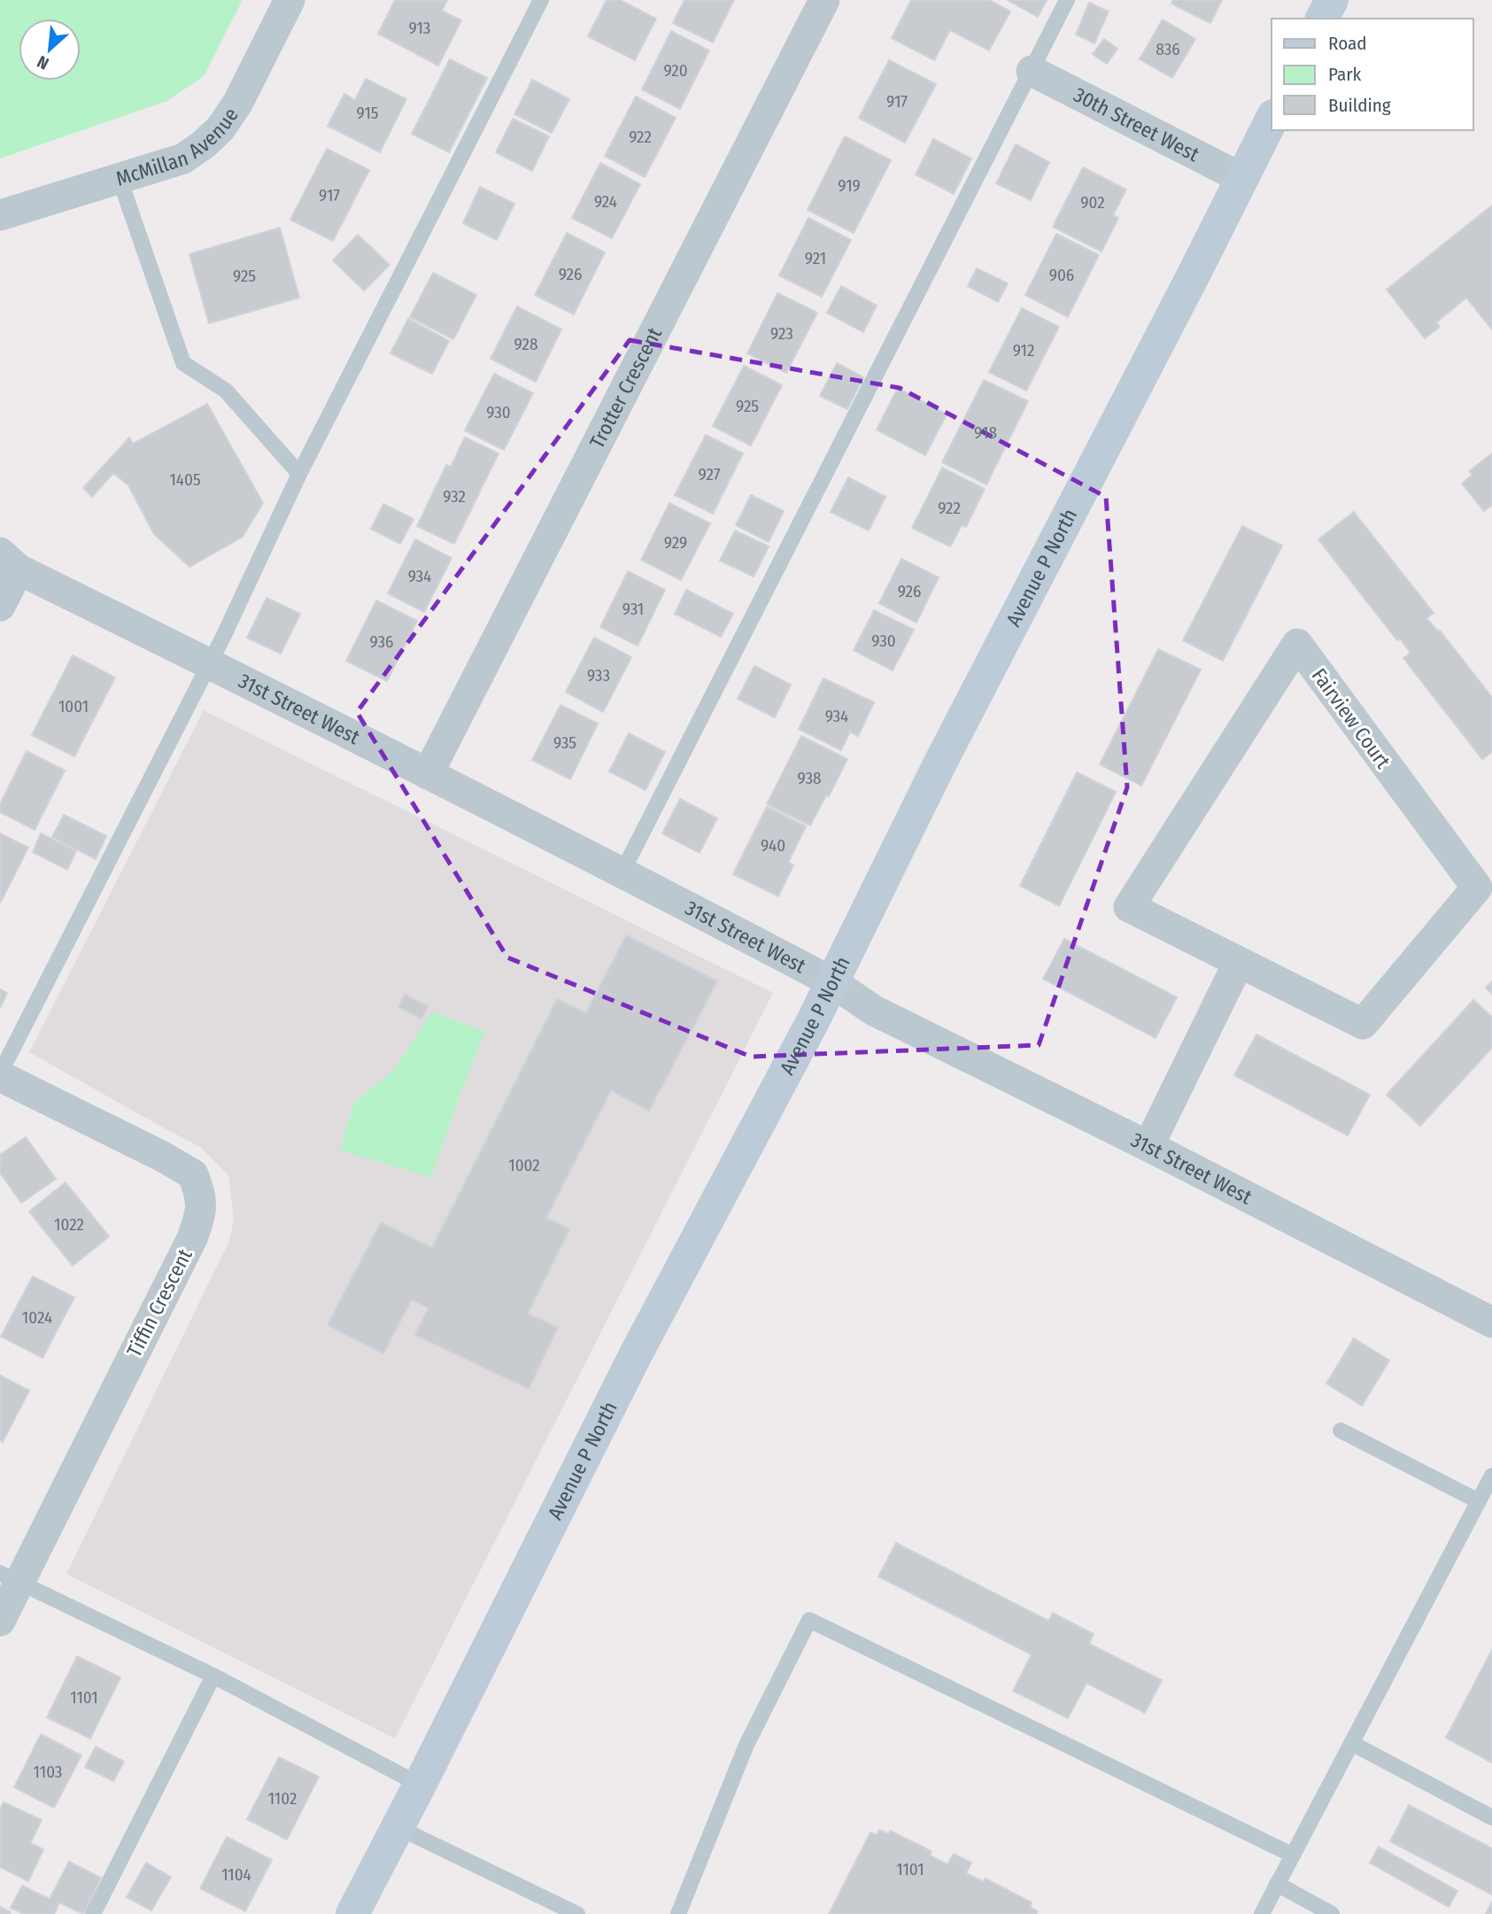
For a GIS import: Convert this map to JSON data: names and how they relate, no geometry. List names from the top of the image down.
{
  "streets": {
    "main road": ["Avenue P North"],
    "street": [
      "30th Street West",
      "McMillan Avenue",
      "Trotter Crescent",
      "31st Street West",
      "Fairview Court",
      "Tiffin Crescent"
    ]
  },
  "crossings": [
    ["30th Street West", "Avenue P North"],
    ["Trotter Crescent", "31st Street West"],
    ["Avenue P North", "31st Street West"]
  ],
  "house_numbers": [
    "913",
    "836",
    "920",
    "917",
    "915",
    "922",
    "919",
    "917",
    "924",
    "902",
    "921",
    "926",
    "906",
    "925",
    "923",
    "928",
    "912",
    "925",
    "930",
    "918",
    "927",
    "1405",
    "932",
    "922",
    "929",
    "934",
    "926",
    "931",
    "930",
    "936",
    "933",
    "1001",
    "934",
    "935",
    "938",
    "940",
    "1002",
    "1022",
    "1024",
    "1101",
    "1103",
    "1102",
    "1101",
    "1104"
  ],
  "legend": ["Road", "Park", "Building"],
  "north": "bottom left"
}
